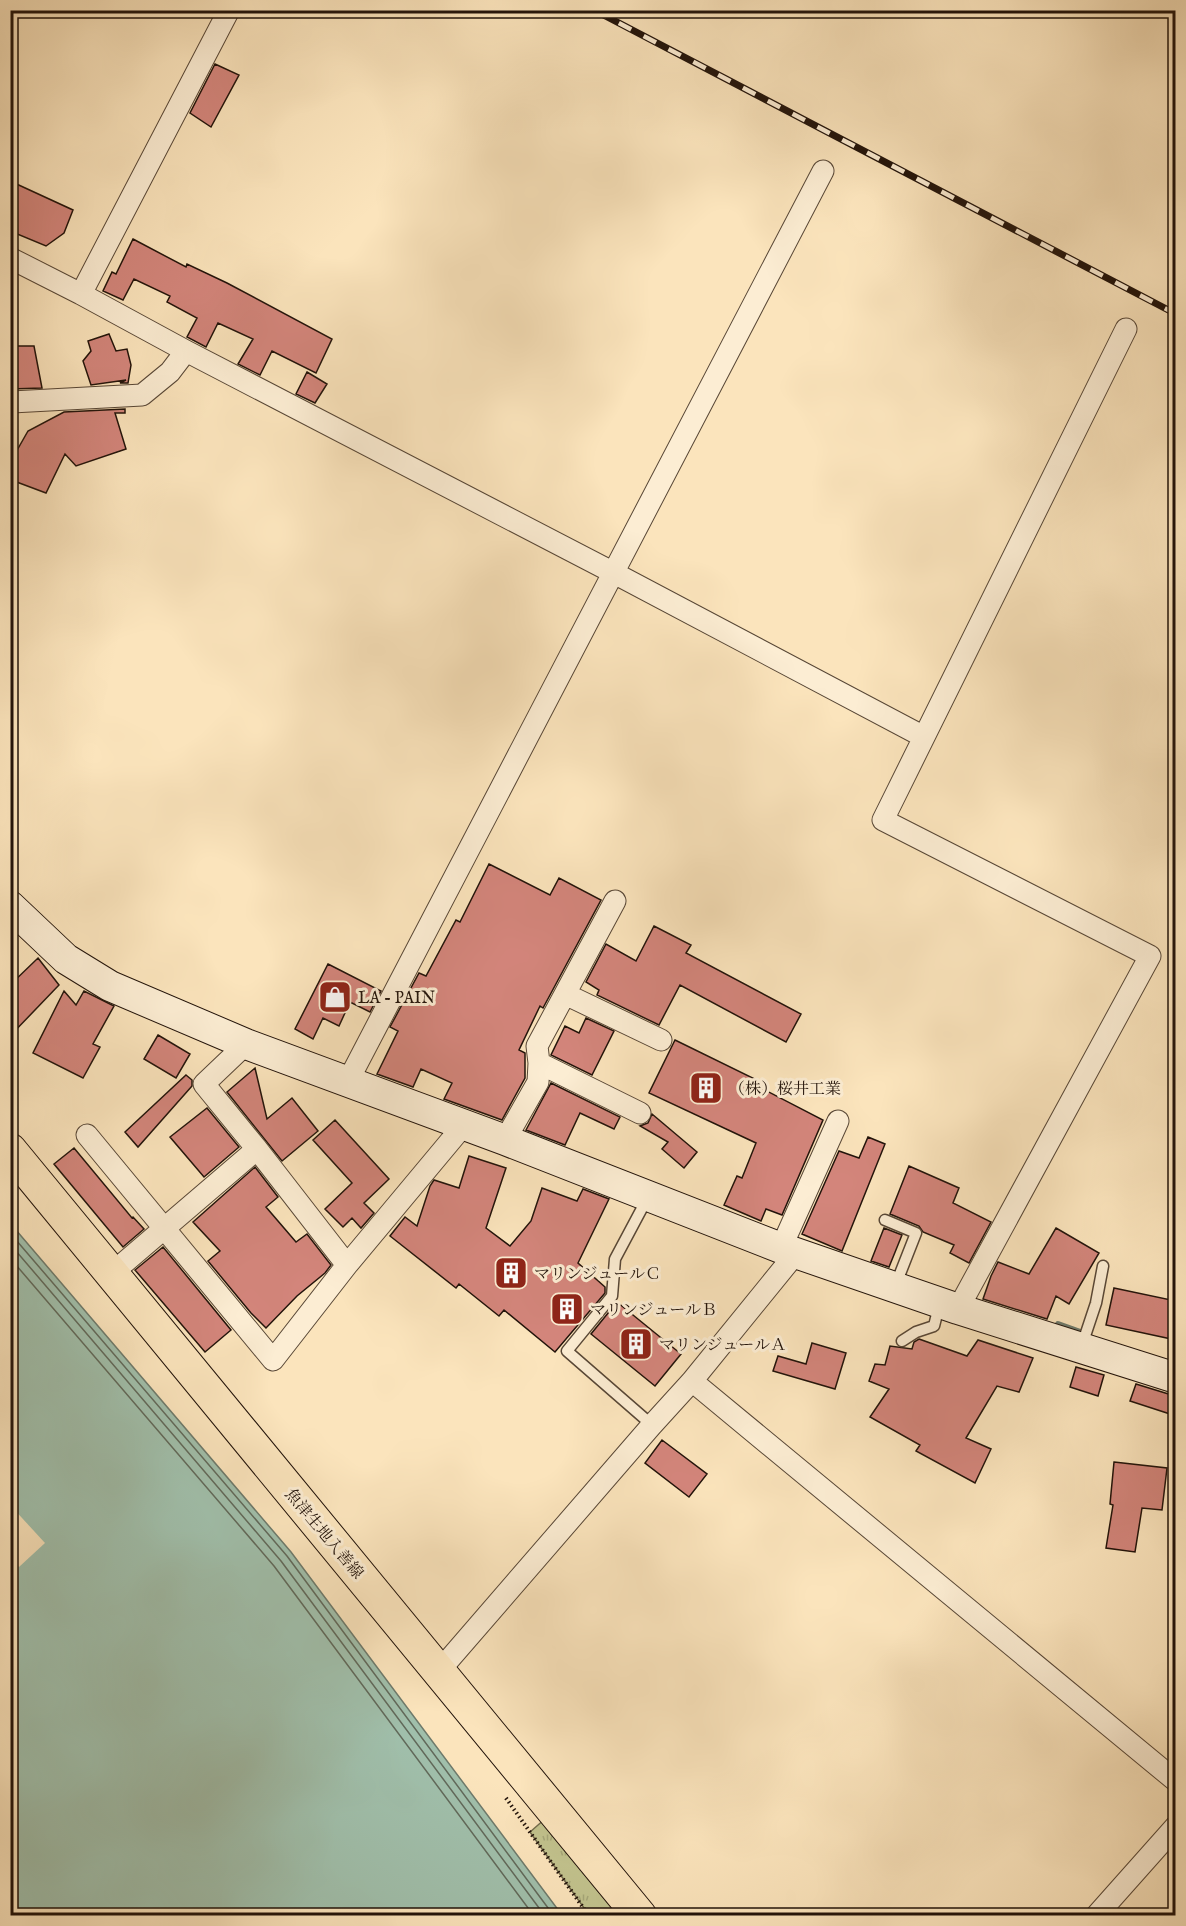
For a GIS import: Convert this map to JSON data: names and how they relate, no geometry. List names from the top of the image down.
{
  "streets": {
    "main road": ["魚津生地入善線"]
  },
  "places": {
    "shop": ["LA - PAIN"],
    "building": [
      "（株）桜井工業",
      "マリンジュールＣ",
      "マリンジュールＢ",
      "マリンジュールＡ"
    ]
  }
}
